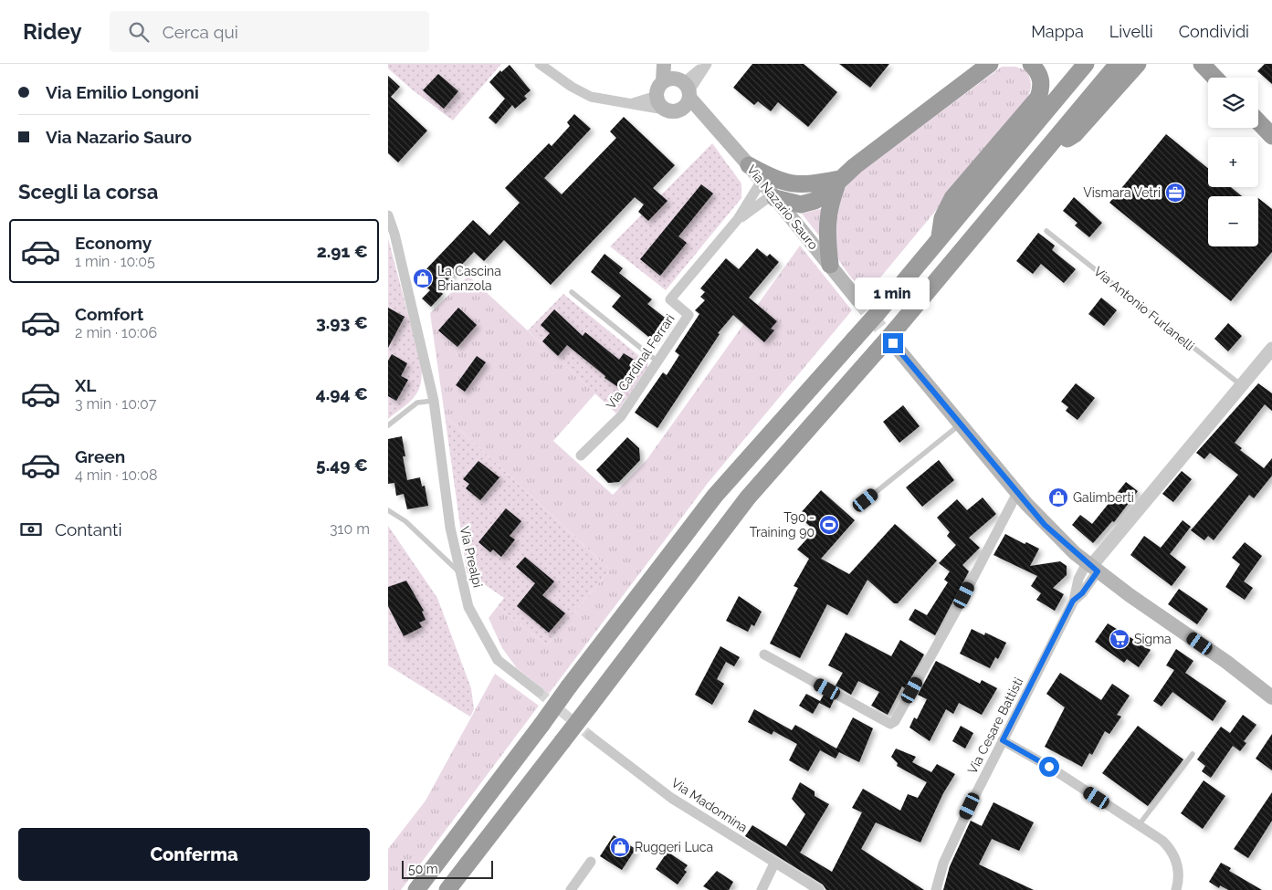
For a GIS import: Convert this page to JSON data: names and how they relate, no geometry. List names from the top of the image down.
{
  "streets": {
    "main road": ["Via Nazario Sauro"],
    "street": [
      "Via Cardinal Ferrari",
      "Via Prealpi",
      "Via Cesare Battisti",
      "Via Madonnina"
    ],
    "lane": ["Via Antonio Furlanelli"]
  },
  "crossings": [
    ["Via Nazario Sauro", "Via Cardinal Ferrari"]
  ],
  "places": {
    "office": ["Vismara Vetri"],
    "shop": ["La Cascina Brianzola", "Galimberti", "Ruggeri Luca"],
    "sports": ["T90 - Training 90"],
    "supermarket": ["Sigma"]
  },
  "scale_bar": "50 m",
  "page": {
    "header": "Ridey",
    "search": "Cerca qui",
    "nav": ["Mappa", "Livelli", "Condividi"],
    "banner": ["Via Emilio Longoni", "Via Nazario Sauro"],
    "map_buttons": ["+", "−"],
    "heading": "Scegli la corsa",
    "list": [
      {
        "name": "Economy",
        "note": "1 min · 10:05",
        "value": "2.91 €"
      },
      {
        "name": "Comfort",
        "note": "2 min · 10:06",
        "value": "3.93 €"
      },
      {
        "name": "XL",
        "note": "3 min · 10:07",
        "value": "4.94 €"
      },
      {
        "name": "Green",
        "note": "4 min · 10:08",
        "value": "5.49 €"
      }
    ],
    "bubble": "1 min",
    "pay": ["Contanti", "310 m"],
    "buttons": "Conferma",
    "scale": "50 m"
  }
}
